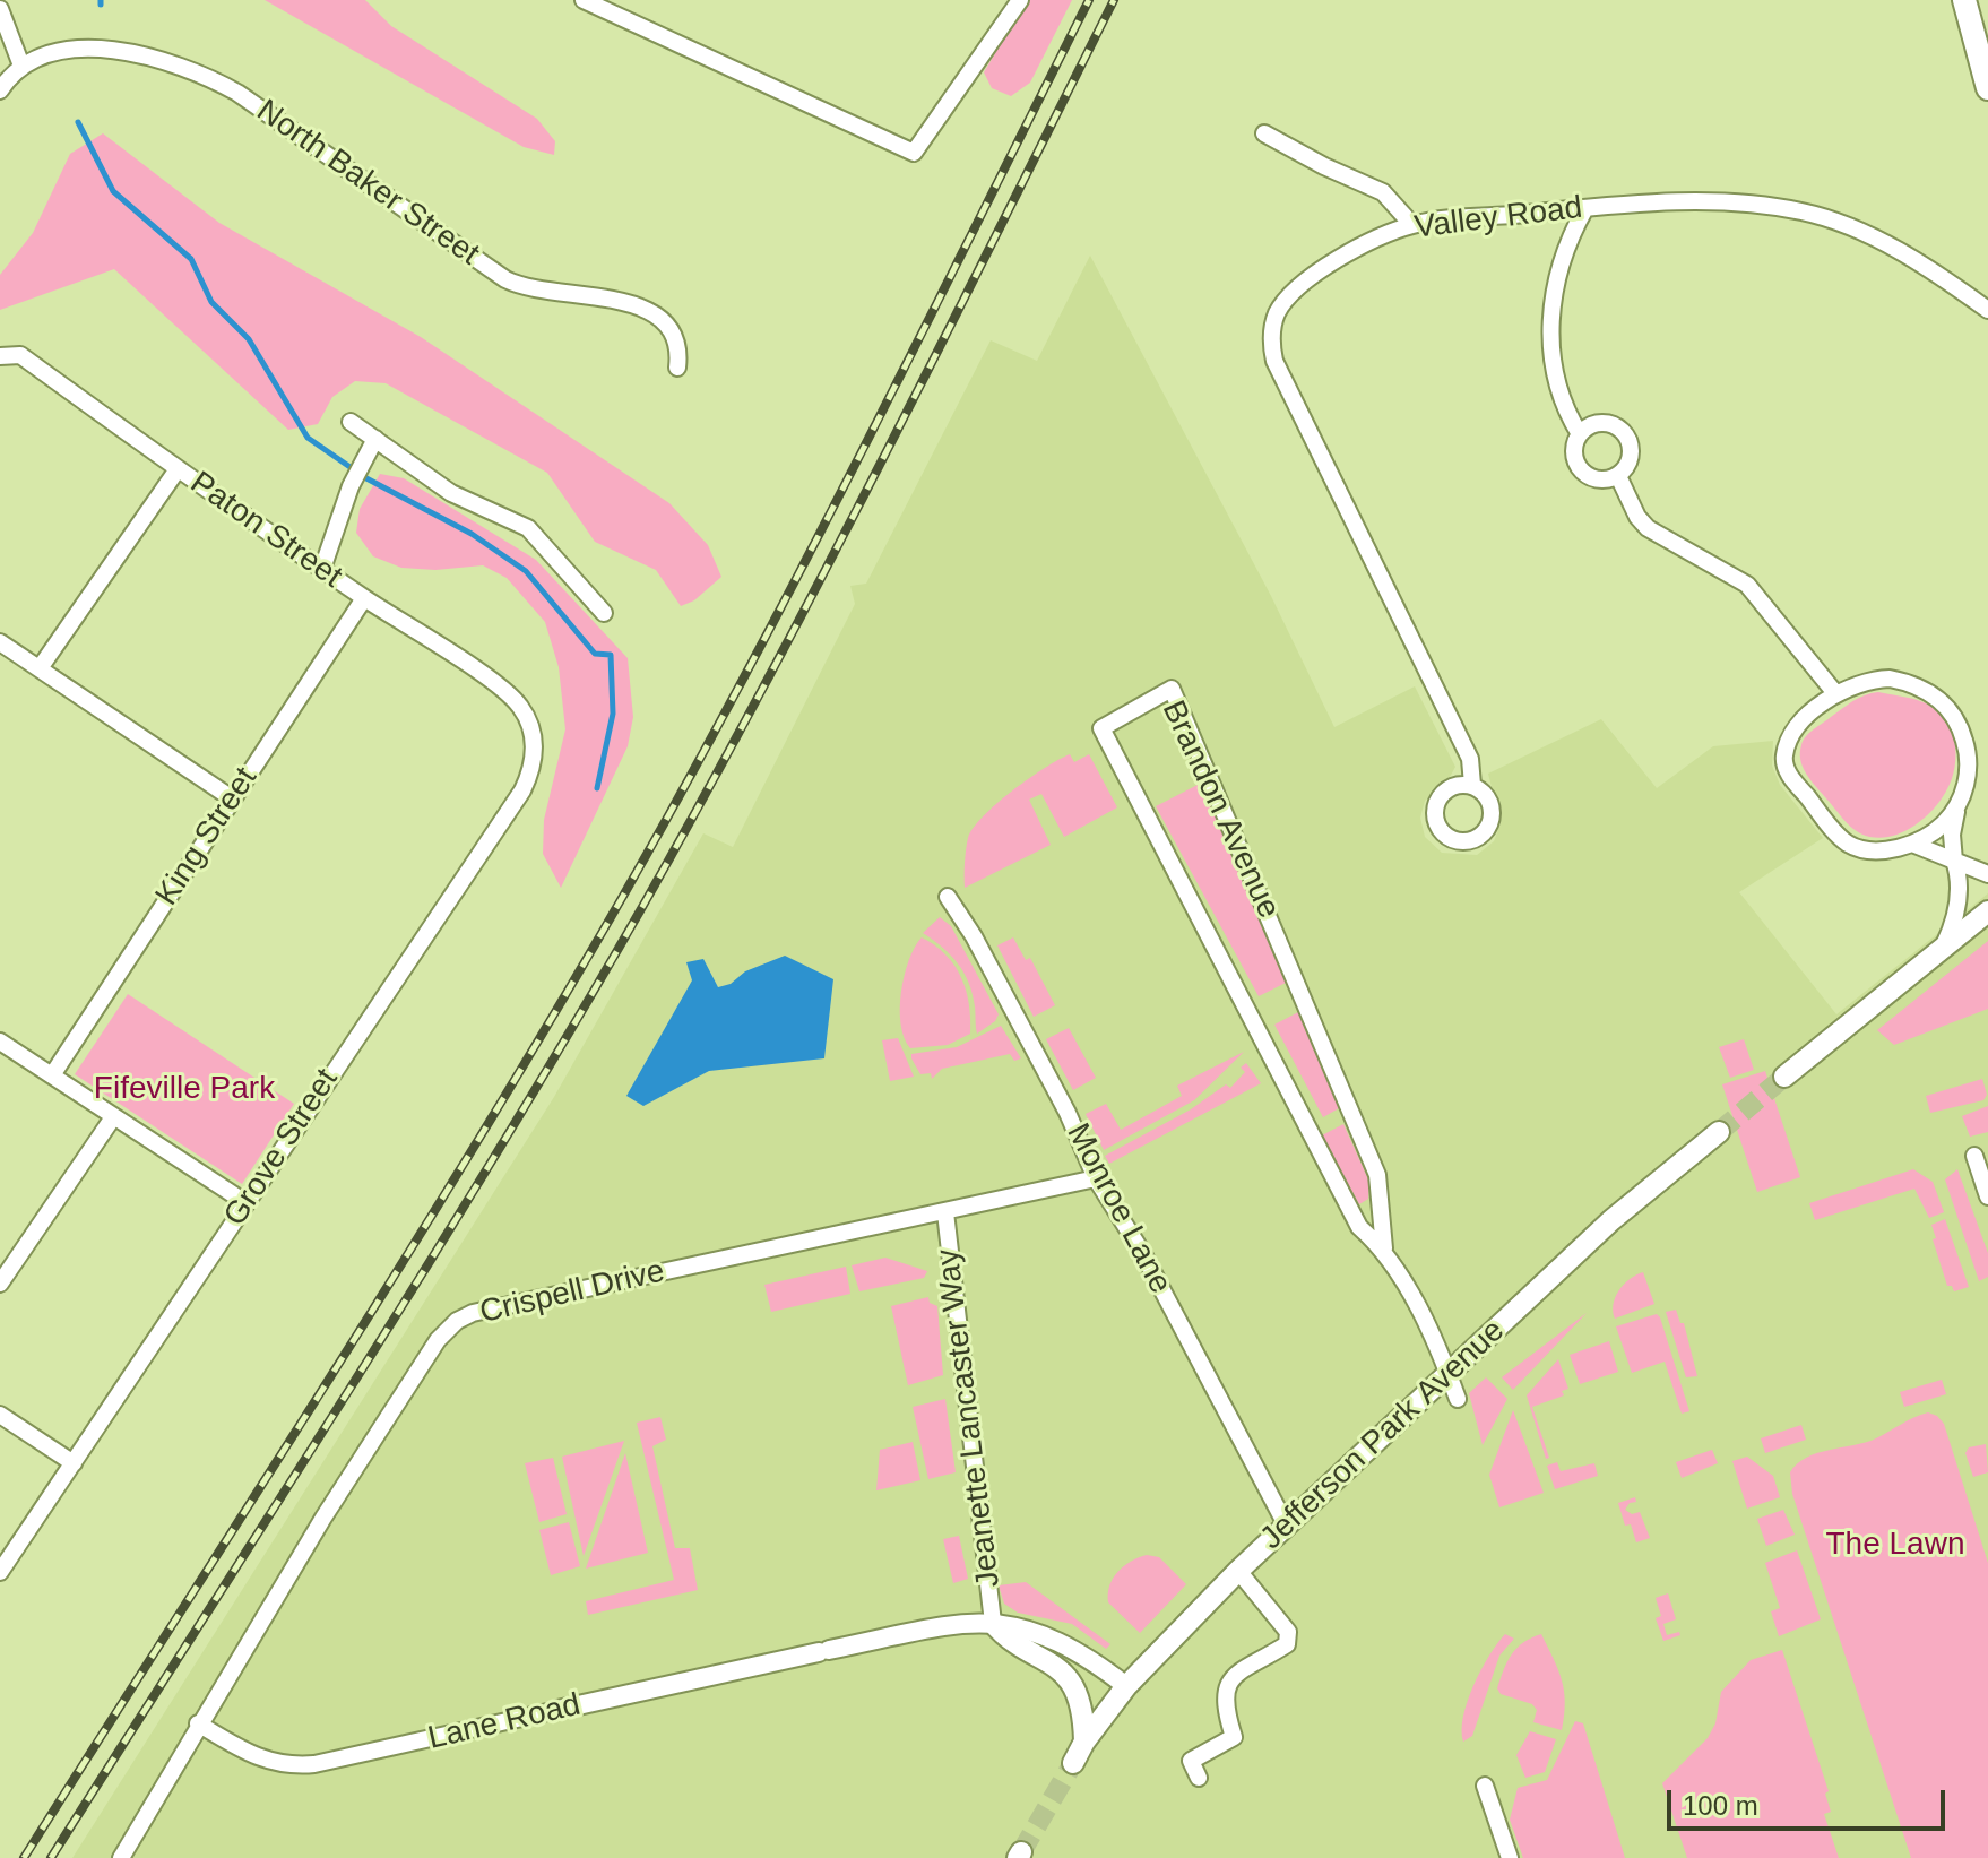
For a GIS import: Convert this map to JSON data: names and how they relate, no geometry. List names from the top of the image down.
{
  "streets": {
    "main road": ["Jefferson Park Avenue"],
    "street": [
      "North Baker Street",
      "Valley Road",
      "Paton Street",
      "Brandon Avenue",
      "King Street",
      "Grove Street",
      "Monroe Lane",
      "Crispell Drive",
      "Jeanette Lancaster Way",
      "Lane Road"
    ]
  },
  "crossings": [
    ["Paton Street", "King Street"],
    ["Paton Street", "Grove Street"],
    ["Brandon Avenue", "Jefferson Park Avenue"],
    ["Monroe Lane", "Crispell Drive"],
    ["Monroe Lane", "Jefferson Park Avenue"],
    ["Crispell Drive", "Jeanette Lancaster Way"],
    ["Crispell Drive", "Lane Road"],
    ["Jeanette Lancaster Way", "Lane Road"],
    ["Jefferson Park Avenue", "Lane Road"]
  ],
  "parks": ["Fifeville Park", "The Lawn"],
  "scale_bar": "100 m"
}
